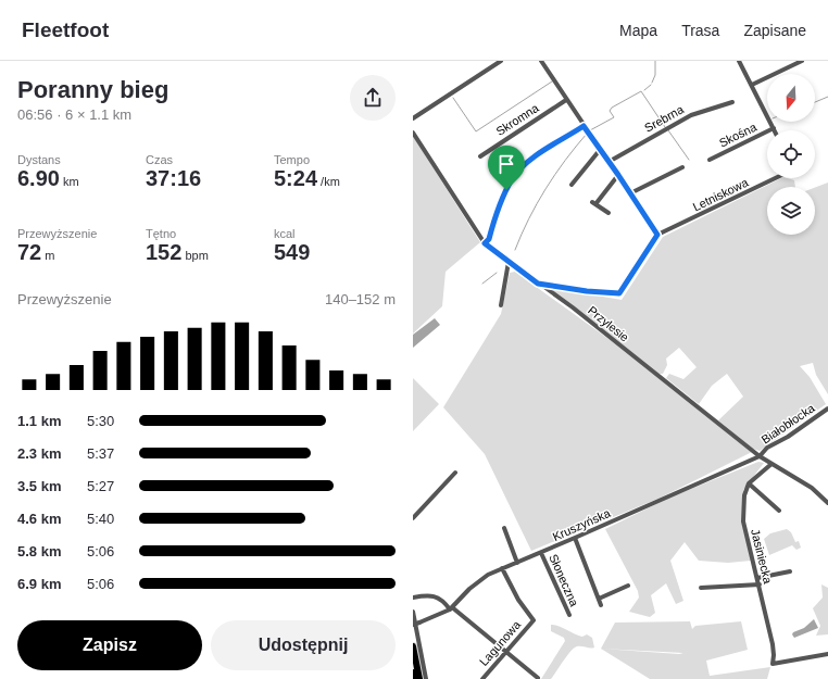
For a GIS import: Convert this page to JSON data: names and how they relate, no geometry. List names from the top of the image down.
{
  "streets": {
    "street": [
      "Srebrna",
      "Skromna",
      "Skośna",
      "Letniskowa",
      "Przylesie",
      "Białobłocka",
      "Kruszyńska",
      "Jasiniecka",
      "Słoneczna",
      "Lagunowa"
    ]
  },
  "crossings": [
    ["Przylesie", "Białobłocka"],
    ["Przylesie", "Kruszyńska"],
    ["Białobłocka", "Kruszyńska"],
    ["Kruszyńska", "Słoneczna"],
    ["Kruszyńska", "Lagunowa"]
  ],
  "north": "bottom",
  "page": {
    "header": "Fleetfoot",
    "nav": ["Mapa", "Trasa", "Zapisane"],
    "heading": ["Poranny bieg", "06:56 · 6 × 1.1 km"],
    "stats": [
      ["Dystans", "6.90 km"],
      ["Czas", "37:16"],
      ["Tempo", "5:24 /km"],
      ["Przewyższenie", "72 m"],
      ["Tętno", "152 bpm"],
      ["kcal", "549"]
    ],
    "chart": ["Przewyższenie", "140–152 m"],
    "list": [
      {
        "name": "1.1 km",
        "note": "5:30"
      },
      {
        "name": "2.3 km",
        "note": "5:37"
      },
      {
        "name": "3.5 km",
        "note": "5:27"
      },
      {
        "name": "4.6 km",
        "note": "5:40"
      },
      {
        "name": "5.8 km",
        "note": "5:06"
      },
      {
        "name": "6.9 km",
        "note": "5:06"
      }
    ],
    "buttons": ["Zapisz", "Udostępnij"]
  }
}
